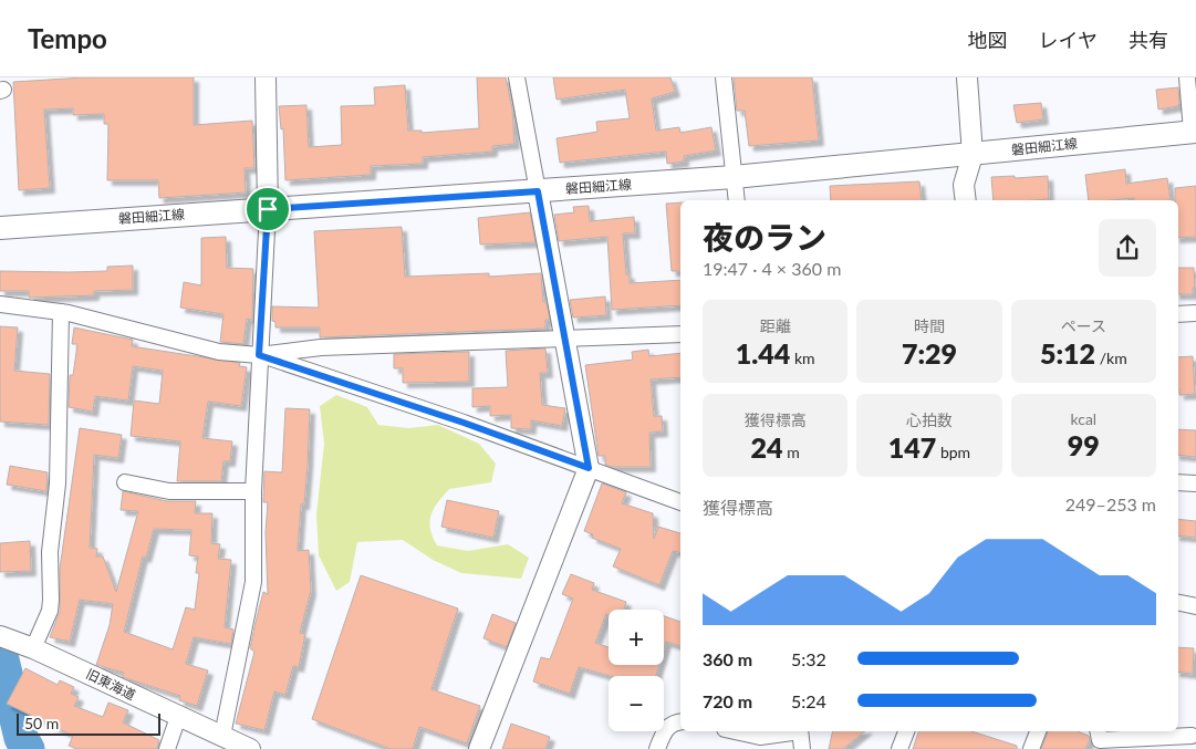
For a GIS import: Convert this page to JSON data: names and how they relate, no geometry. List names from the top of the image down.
{
  "streets": {
    "main road": ["磐田細江線"],
    "street": ["旧東海道"]
  },
  "scale_bar": "50 m",
  "page": {
    "header": "Tempo",
    "nav": ["地図", "レイヤ", "共有"],
    "heading": ["夜のラン", "19:47 · 4 × 360 m"],
    "stats": [
      ["距離", "1.44 km"],
      ["時間", "7:29"],
      ["ペース", "5:12 /km"],
      ["獲得標高", "24 m"],
      ["心拍数", "147 bpm"],
      ["kcal", "99"]
    ],
    "chart": ["獲得標高", "249–253 m"],
    "map_buttons": ["+", "−"],
    "list": [
      {
        "name": "360 m",
        "note": "5:32"
      },
      {
        "name": "720 m",
        "note": "5:24"
      }
    ],
    "scale": "50 m"
  }
}
